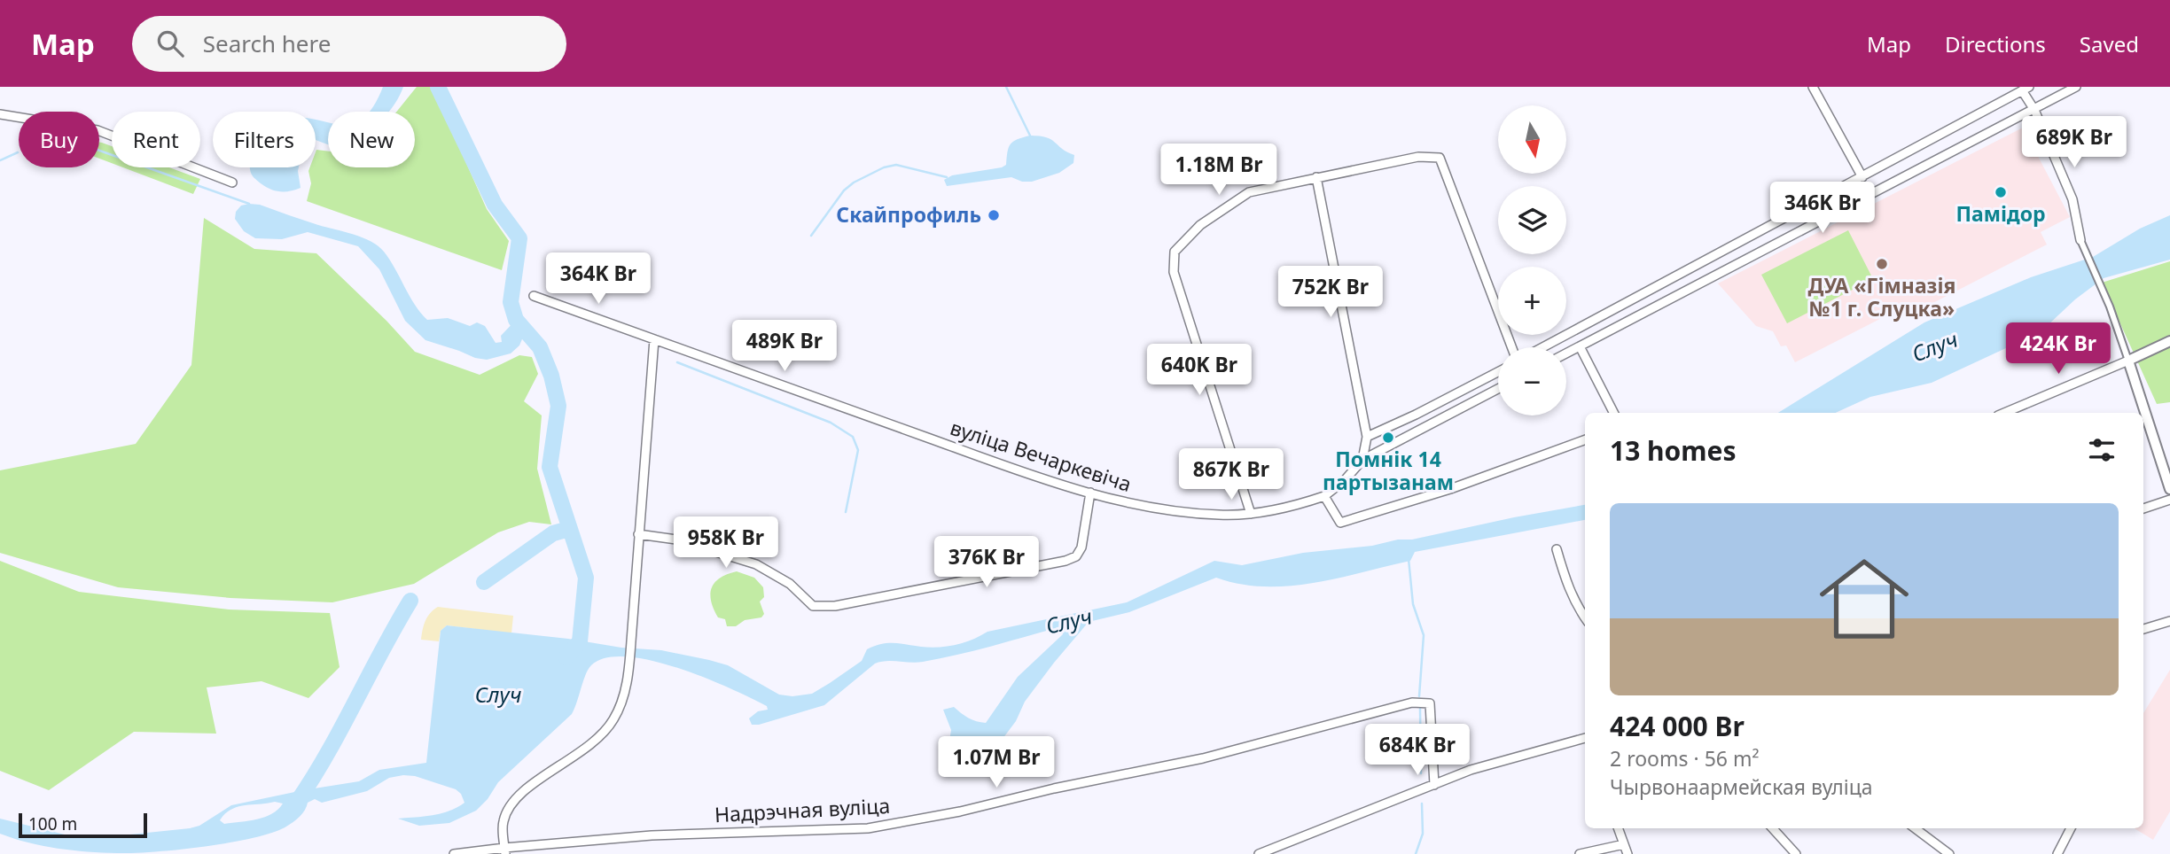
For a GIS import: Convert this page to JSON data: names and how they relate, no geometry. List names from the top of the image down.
{
  "streets": {
    "street": ["вуліца Вечаркевіча", "Надрэчная вуліца"]
  },
  "water": ["Случ"],
  "places": [
    "Памідор",
    "Скайпрофиль",
    "ДУА «Гімназія №1 г. Слуцка»",
    "Помнік 14 партызанам"
  ],
  "scale_bar": "100 m",
  "north": "bottom",
  "page": {
    "header": "Map",
    "search": "Search here",
    "nav": ["Map", "Directions", "Saved"],
    "map_buttons": ["+", "−"],
    "chip": [
      "Buy",
      "Rent",
      "Filters",
      "New"
    ],
    "price": [
      "689K Br",
      "1.18M Br",
      "346K Br",
      "364K Br",
      "752K Br",
      "489K Br",
      "424K Br",
      "640K Br",
      "867K Br",
      "958K Br",
      "376K Br",
      "684K Br",
      "1.07M Br"
    ],
    "heading": "13 homes",
    "list": [
      {
        "name": "424 000 Br",
        "note": "2 rooms · 56 m² · Чырвонаармейская вуліца"
      }
    ],
    "scale": "100 m"
  }
}
